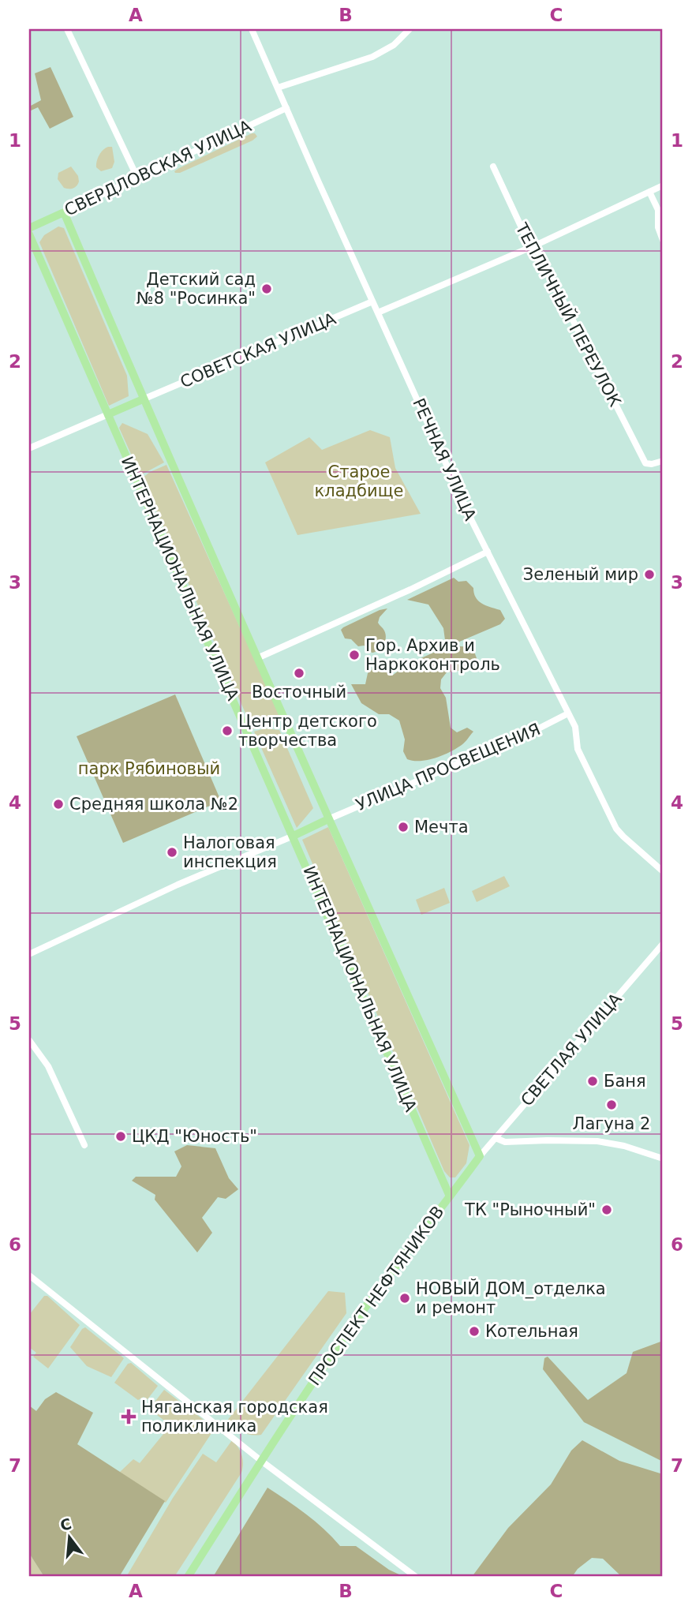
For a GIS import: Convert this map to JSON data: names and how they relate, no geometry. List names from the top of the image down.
{
  "streets": {
    "main road": ["СВЕРДЛОВСКАЯ УЛИЦА", "ИНТЕРНАЦИОНАЛЬНАЯ УЛИЦА", "ПРОСПЕКТ НЕФТЯНИКОВ"],
    "street": [
      "ТЕПЛИЧНЫЙ ПЕРЕУЛОК",
      "СОВЕТСКАЯ УЛИЦА",
      "РЕЧНАЯ УЛИЦА",
      "УЛИЦА ПРОСВЕЩЕНИЯ",
      "СВЕТЛАЯ УЛИЦА"
    ]
  },
  "crossings": [
    ["СВЕРДЛОВСКАЯ УЛИЦА", "РЕЧНАЯ УЛИЦА"],
    ["СОВЕТСКАЯ УЛИЦА", "РЕЧНАЯ УЛИЦА"],
    ["РЕЧНАЯ УЛИЦА", "УЛИЦА ПРОСВЕЩЕНИЯ"],
    ["ИНТЕРНАЦИОНАЛЬНАЯ УЛИЦА", "ПРОСПЕКТ НЕФТЯНИКОВ"],
    ["СВЕТЛАЯ УЛИЦА", "ПРОСПЕКТ НЕФТЯНИКОВ"]
  ],
  "parks": ["Старое кладбище", "парк Рябиновый"],
  "places": {
    "other": [
      "Детский сад №8 \"Росинка\"",
      "Зеленый мир",
      "Гор. Архив и Наркоконтроль",
      "Восточный",
      "Центр детского творчества",
      "Средняя школа №2",
      "Мечта",
      "Налоговая инспекция",
      "Баня",
      "Лагуна 2",
      "ЦКД \"Юность\"",
      "ТК \"Рыночный\"",
      "НОВЫЙ ДОМ_отделка и ремонт",
      "Котельная"
    ],
    "health": ["Няганская городская поликлиника"]
  },
  "north": "top",
  "grid": {
    "columns": ["A", "B", "C"],
    "rows": [
      "1",
      "2",
      "3",
      "4",
      "5",
      "6",
      "7"
    ]
  }
}
